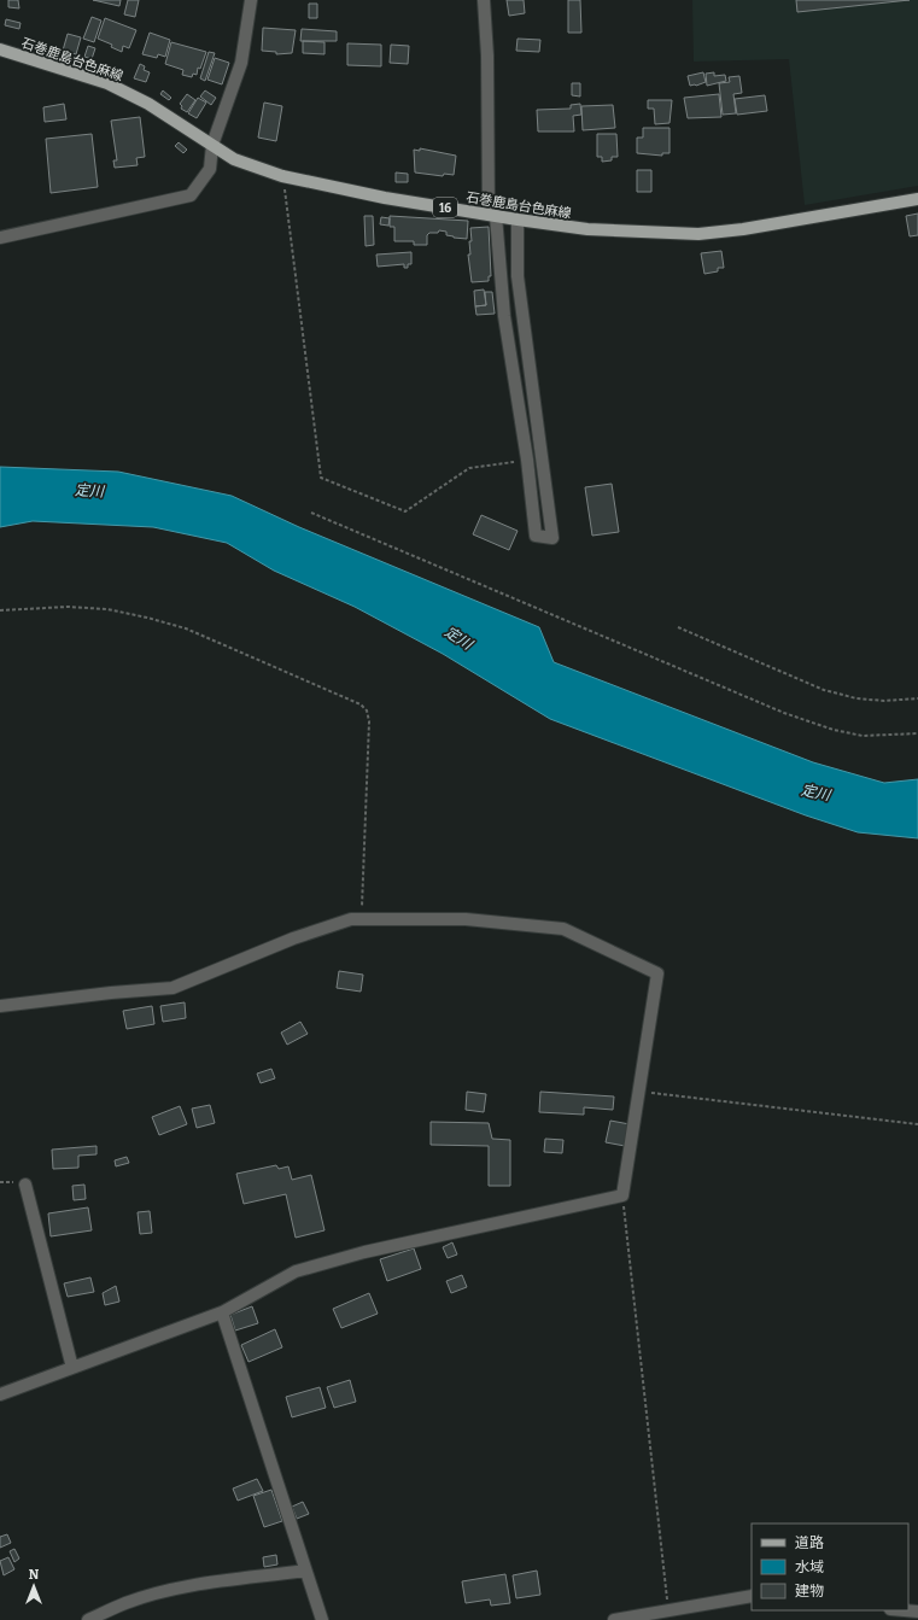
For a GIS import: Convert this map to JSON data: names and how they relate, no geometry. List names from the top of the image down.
{
  "streets": {
    "main road": ["石巻鹿島台色麻線", "16"]
  },
  "water": ["定川"],
  "legend": ["道路", "水域", "建物"],
  "north": "top"
}
